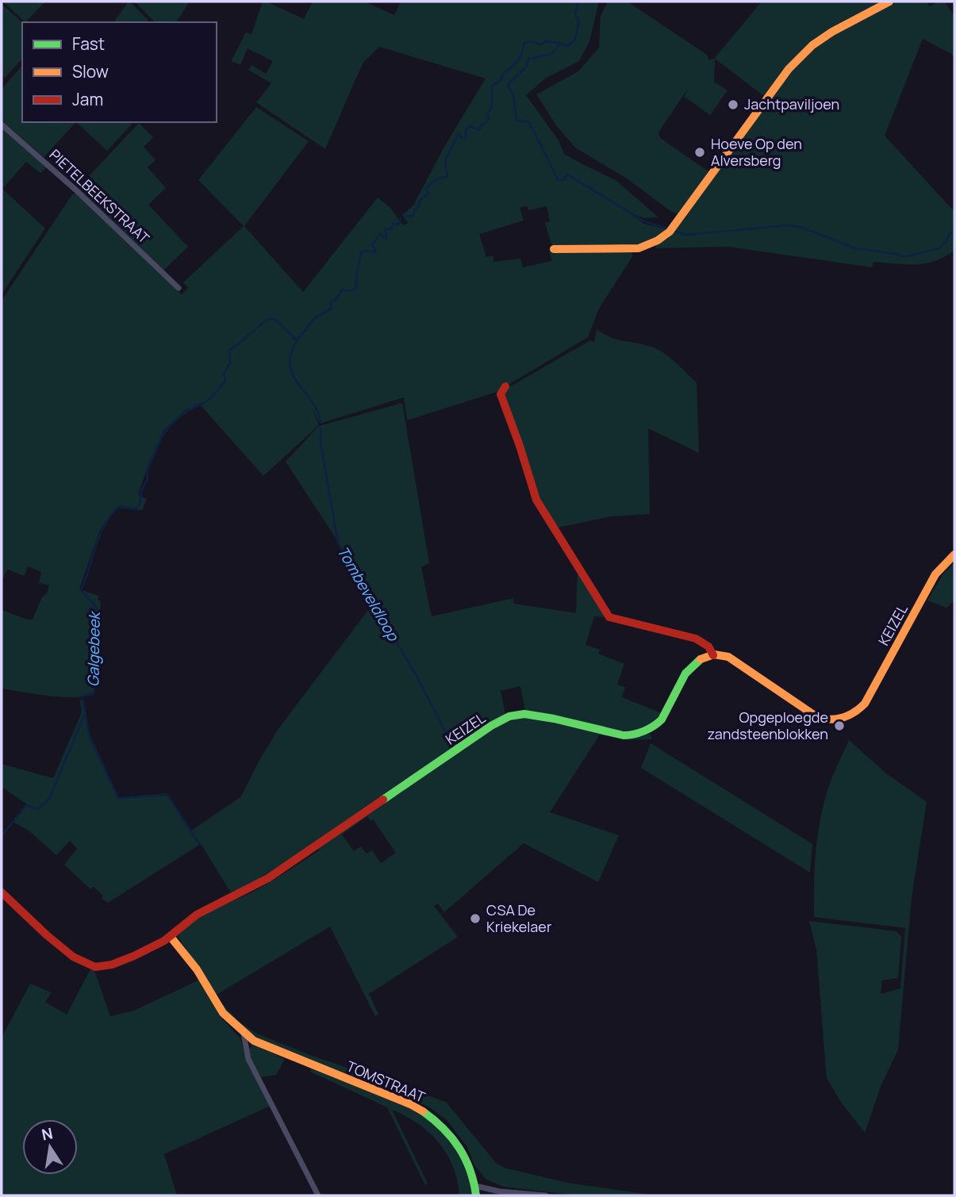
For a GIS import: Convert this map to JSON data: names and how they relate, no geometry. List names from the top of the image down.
{
  "streets": {
    "street": ["PIETELBEEKSTRAAT", "KEIZEL", "TOMSTRAAT"]
  },
  "crossings": [
    ["KEIZEL", "TOMSTRAAT"]
  ],
  "water": ["Tombeveldloop", "Galgebeek"],
  "places": [
    "Jachtpaviljoen",
    "Hoeve Op den Alversberg",
    "Opgeploegde zandsteenblokken",
    "CSA De Kriekelaer"
  ],
  "legend": ["Fast", "Slow", "Jam"],
  "north": "top"
}
